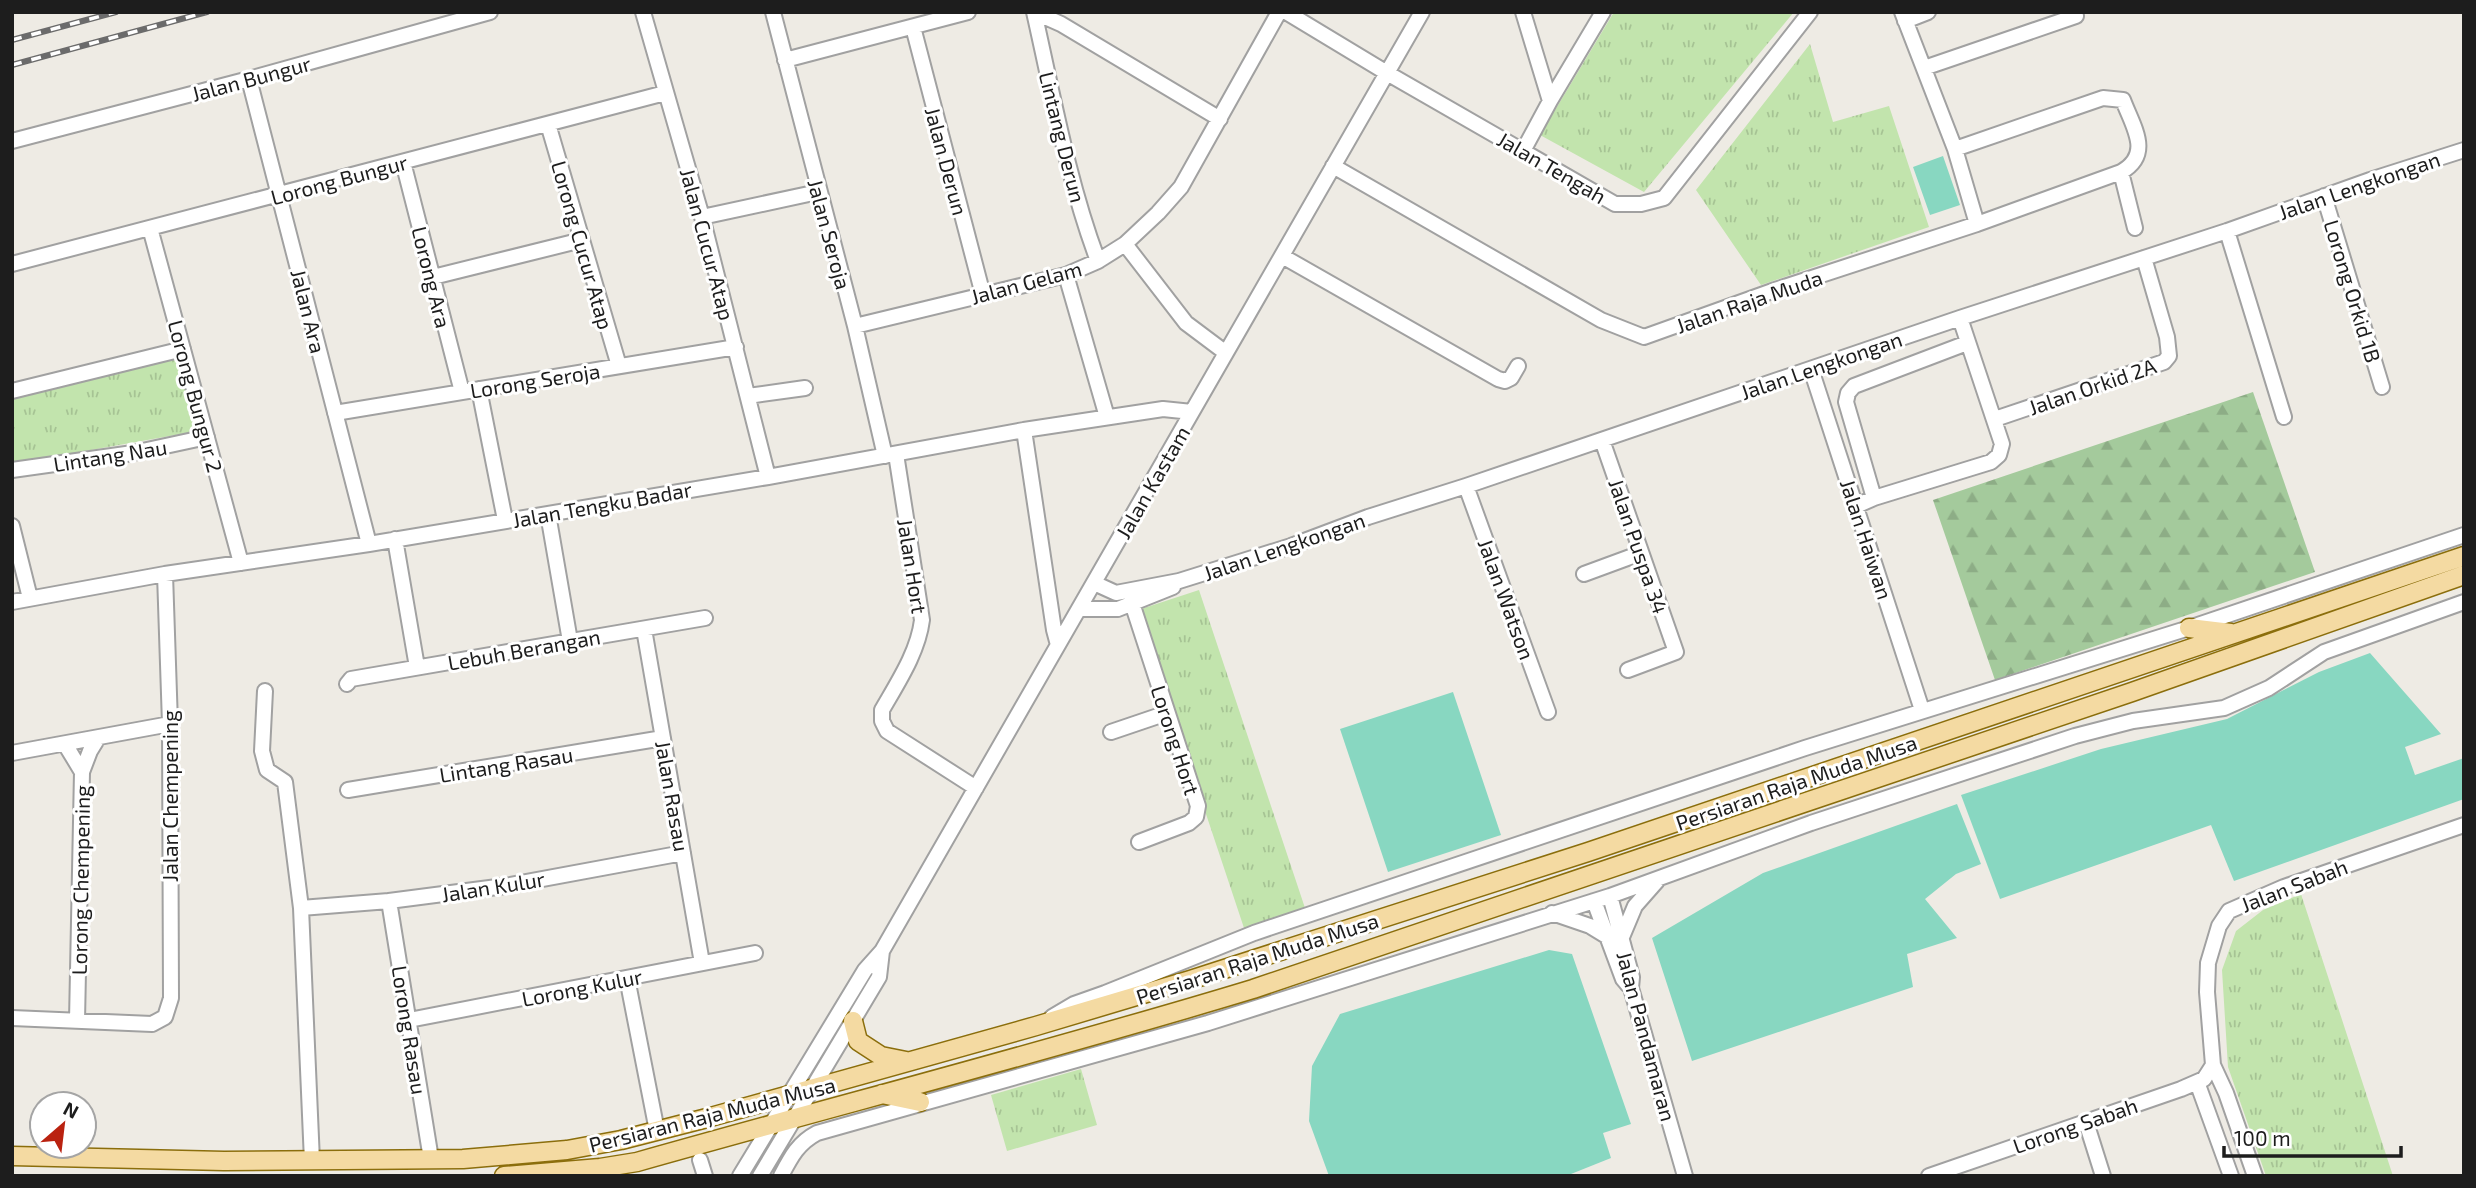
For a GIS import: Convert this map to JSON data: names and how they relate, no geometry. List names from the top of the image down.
{
  "streets": {
    "main road": ["Persiaran Raja Muda Musa"],
    "street": [
      "Jalan Bungur",
      "Lintang Derun",
      "Jalan Derun",
      "Jalan Tengah",
      "Lorong Bungur",
      "Jalan Lengkongan",
      "Jalan Seroja",
      "Jalan Cucur Atap",
      "Lorong Cucur Atap",
      "Lorong Ara",
      "Jalan Gelam",
      "Lorong Orkid 1B",
      "Jalan Raja Muda",
      "Jalan Ara",
      "Lorong Seroja",
      "Jalan Orkid 2A",
      "Lorong Bungur 2",
      "Lintang Nau",
      "Jalan Kastam",
      "Jalan Tengku Badar",
      "Jalan Haiwan",
      "Jalan Puspa 34",
      "Jalan Hort",
      "Jalan Watson",
      "Lebuh Berangan",
      "Lorong Hort",
      "Lintang Rasau",
      "Jalan Chempening",
      "Jalan Rasau",
      "Lorong Chempening",
      "Jalan Sabah",
      "Jalan Kulur",
      "Lorong Kulur",
      "Lorong Rasau",
      "Jalan Pandamaran",
      "Lorong Sabah"
    ]
  },
  "crossings": [
    ["Jalan Bungur", "Jalan Ara"],
    ["Lintang Derun", "Jalan Gelam"],
    ["Jalan Derun", "Jalan Gelam"],
    ["Jalan Tengah", "Jalan Kastam"],
    ["Lorong Bungur", "Jalan Cucur Atap"],
    ["Lorong Bungur", "Lorong Cucur Atap"],
    ["Lorong Bungur", "Lorong Ara"],
    ["Lorong Bungur", "Jalan Ara"],
    ["Lorong Bungur", "Lorong Bungur 2"],
    ["Jalan Lengkongan", "Lorong Orkid 1B"],
    ["Jalan Lengkongan", "Jalan Orkid 2A"],
    ["Jalan Lengkongan", "Jalan Kastam"],
    ["Jalan Lengkongan", "Jalan Haiwan"],
    ["Jalan Lengkongan", "Jalan Puspa 34"],
    ["Jalan Lengkongan", "Jalan Watson"],
    ["Jalan Lengkongan", "Lorong Hort"],
    ["Jalan Seroja", "Jalan Gelam"],
    ["Jalan Seroja", "Jalan Tengku Badar"],
    ["Jalan Seroja", "Jalan Hort"],
    ["Jalan Cucur Atap", "Lorong Seroja"],
    ["Jalan Cucur Atap", "Jalan Tengku Badar"],
    ["Lorong Cucur Atap", "Lorong Seroja"],
    ["Lorong Ara", "Lorong Seroja"],
    ["Jalan Raja Muda", "Jalan Kastam"],
    ["Jalan Ara", "Lorong Seroja"],
    ["Jalan Ara", "Jalan Tengku Badar"],
    ["Lorong Bungur 2", "Lintang Nau"],
    ["Lorong Bungur 2", "Jalan Tengku Badar"],
    ["Jalan Kastam", "Jalan Tengku Badar"],
    ["Jalan Kastam", "Jalan Hort"],
    ["Jalan Kastam", "Persiaran Raja Muda Musa"],
    ["Jalan Tengku Badar", "Jalan Hort"],
    ["Jalan Tengku Badar", "Jalan Chempening"],
    ["Lebuh Berangan", "Jalan Rasau"],
    ["Lintang Rasau", "Jalan Rasau"],
    ["Persiaran Raja Muda Musa", "Lorong Rasau"],
    ["Jalan Chempening", "Lorong Chempening"],
    ["Jalan Rasau", "Jalan Kulur"],
    ["Jalan Rasau", "Lorong Kulur"],
    ["Jalan Sabah", "Lorong Sabah"],
    ["Jalan Kulur", "Lorong Rasau"],
    ["Lorong Kulur", "Lorong Rasau"]
  ],
  "scale_bar": "100 m",
  "north": "top right"
}
